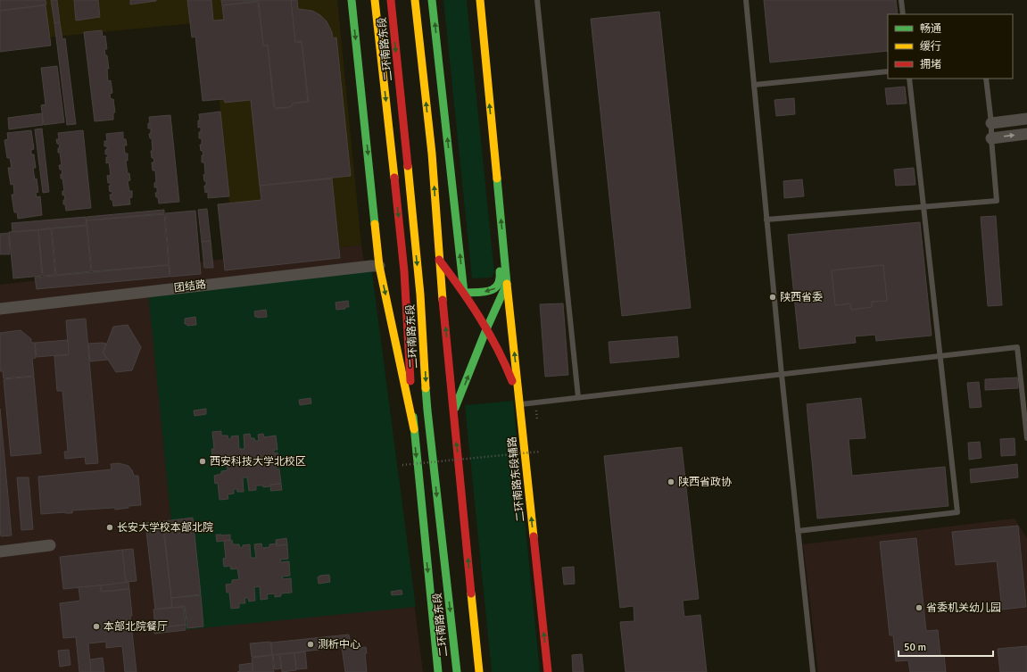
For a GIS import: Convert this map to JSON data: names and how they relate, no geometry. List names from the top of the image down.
{
  "streets": {
    "main road": ["二环南路东段", "二环南路东段辅路"],
    "street": ["团结路"]
  },
  "places": [
    "陕西省委",
    "西安科技大学北校区",
    "陕西省政协",
    "长安大学校本部北院",
    "省委机关幼儿园",
    "本部北院餐厅",
    "测析中心"
  ],
  "legend": ["畅通", "缓行", "拥堵"],
  "scale_bar": "50 m"
}
